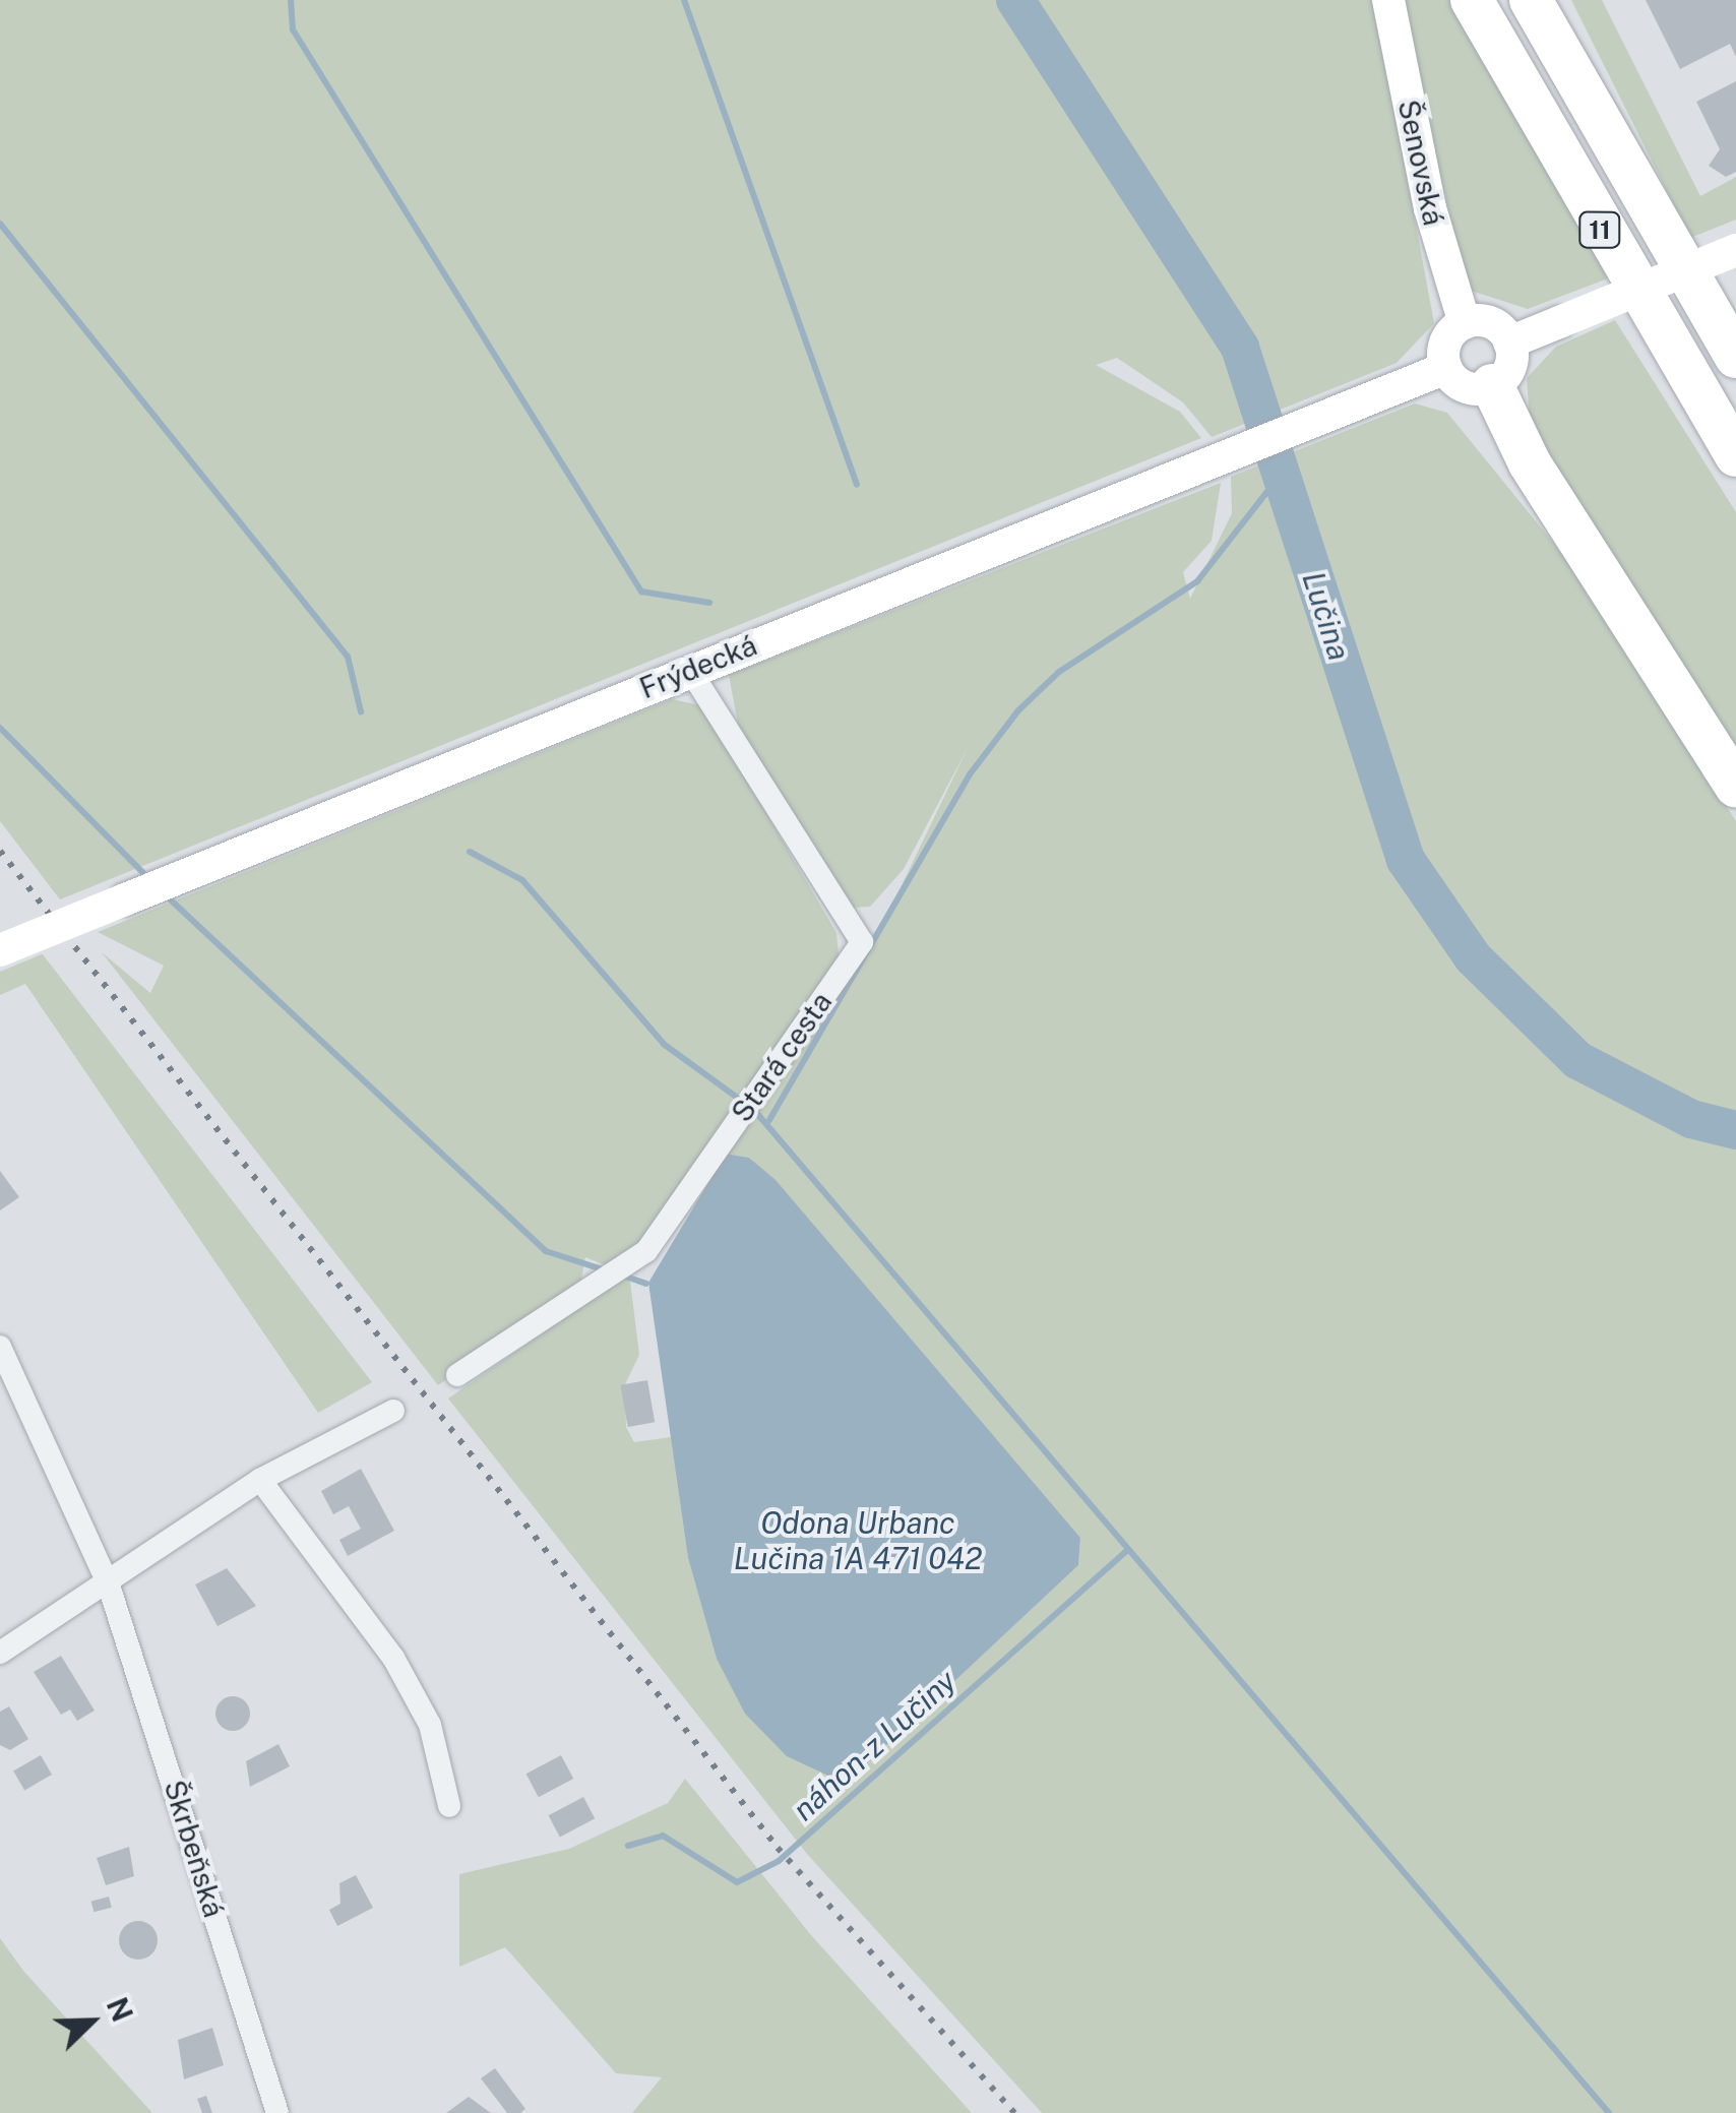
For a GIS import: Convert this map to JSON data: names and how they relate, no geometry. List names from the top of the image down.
{
  "streets": {
    "highway": ["11"],
    "main road": ["Šenovská", "Frýdecká"],
    "street": ["Stará cesta", "Škrbeňská"]
  },
  "crossings": [
    ["Šenovská", "Frýdecká"],
    ["Frýdecká", "Stará cesta"]
  ],
  "water": ["Lučina", "Odona Urbanc Lučina 1A 471 042", "náhon-z Lučiny"],
  "north": "top right"
}
